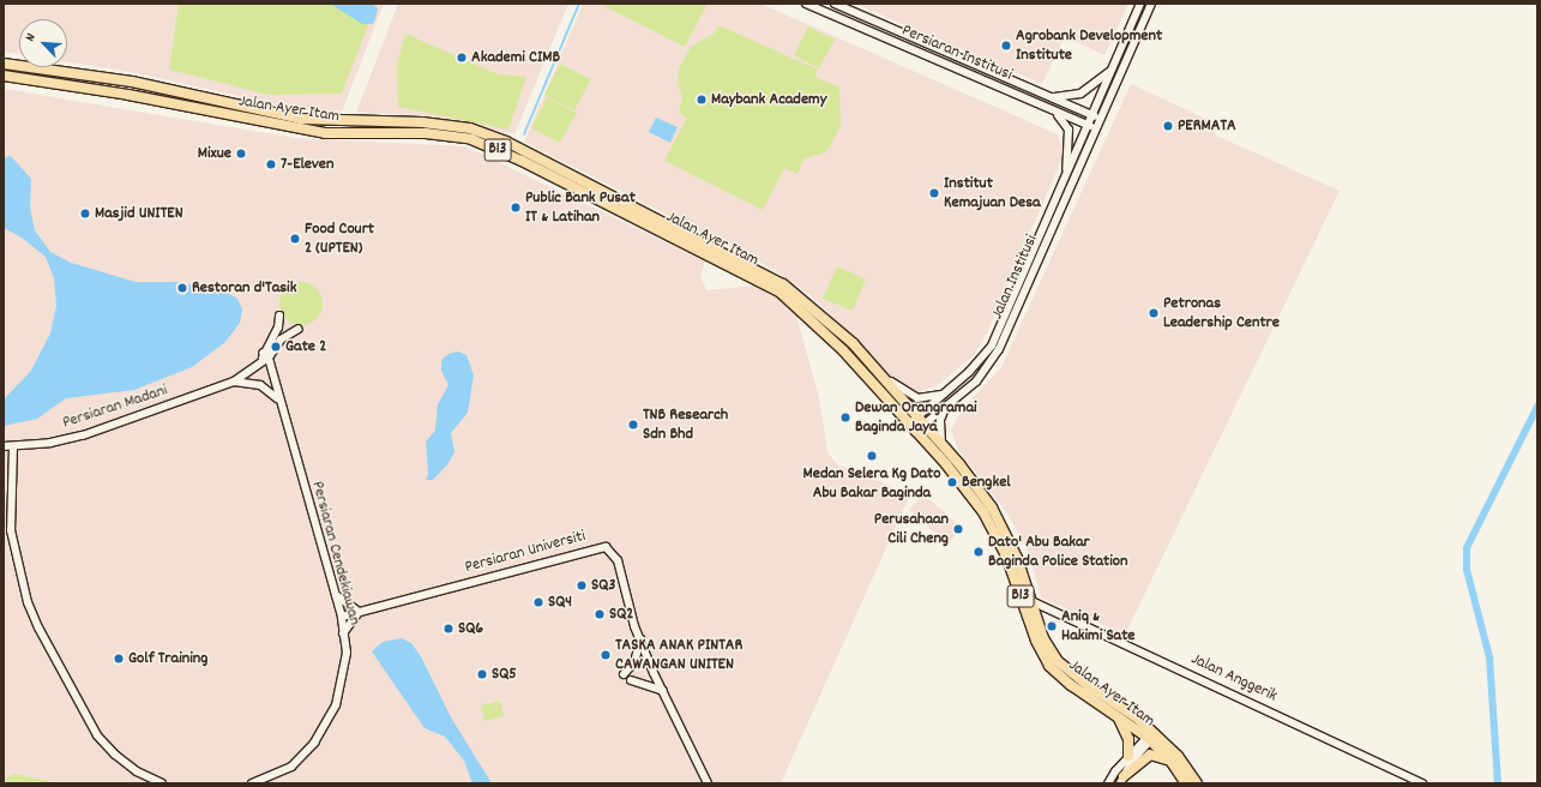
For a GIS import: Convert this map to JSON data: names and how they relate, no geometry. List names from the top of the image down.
{
  "streets": {
    "main road": ["Jalan Ayer Itam", "B13"],
    "street": [
      "Persiaran Institusi",
      "Jalan Institusi",
      "Persiaran Madani",
      "Persiaran Universiti",
      "Persiaran Cendekiawan",
      "Jalan Anggerik"
    ]
  },
  "crossings": [
    ["Persiaran Institusi", "Jalan Institusi"],
    ["Jalan Ayer Itam", "Jalan Institusi"],
    ["Jalan Ayer Itam", "Jalan Anggerik"],
    ["Persiaran Universiti", "Persiaran Cendekiawan"]
  ],
  "places": [
    "Agrobank Development Institute",
    "Akademi CIMB",
    "Maybank Academy",
    "PERMATA",
    "Mixue",
    "7-Eleven",
    "Institut Kemajuan Desa",
    "Public Bank Pusat IT & Latihan",
    "Masjid UNITEN",
    "Food Court 2 (UPTEN)",
    "Restoran d'Tasik",
    "Petronas Leadership Centre",
    "Gate 2",
    "Dewan Orangramai Baginda Jaya",
    "TNB Research Sdn Bhd",
    "Medan Selera Kg Dato Abu Bakar Baginda",
    "Bengkel",
    "Perusahaan Cili Cheng",
    "Dato' Abu Bakar Baginda Police Station",
    "SQ3",
    "SQ4",
    "SQ2",
    "Aniq & Hakimi Sate",
    "SQ6",
    "TASKA ANAK PINTAR CAWANGAN UNITEN",
    "Golf Training",
    "SQ5"
  ],
  "north": "top left"
}
